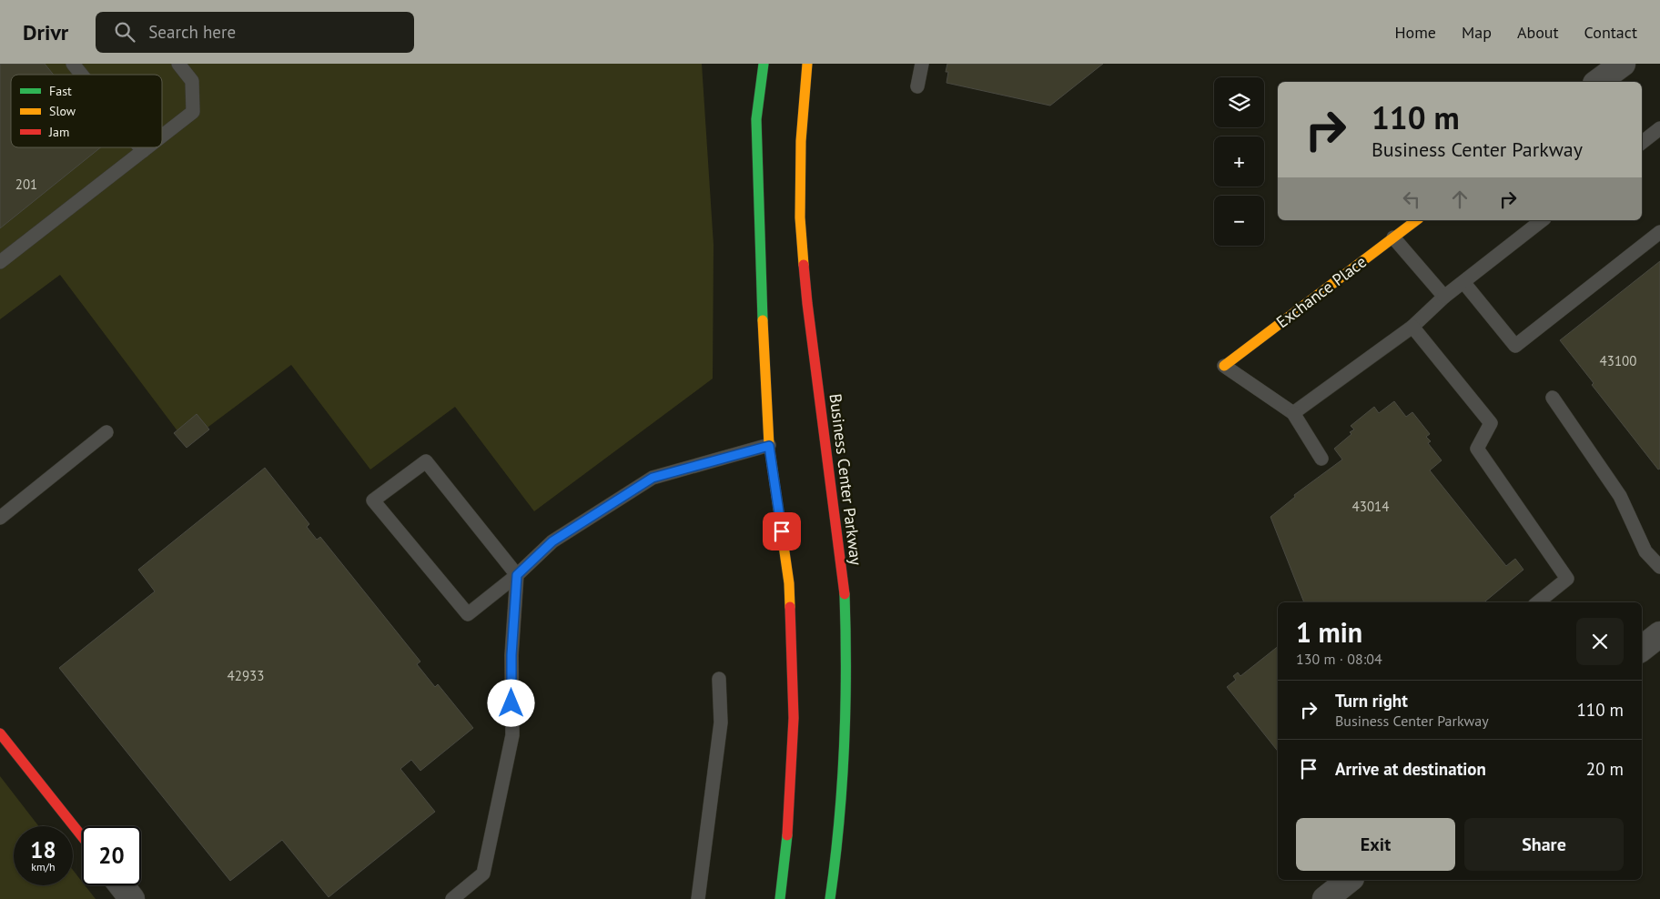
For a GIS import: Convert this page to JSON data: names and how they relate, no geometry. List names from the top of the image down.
{
  "streets": {
    "main road": ["Exchance Place", "Business Center Parkway"]
  },
  "house_numbers": [
    "201",
    "43100",
    "43014",
    "42933"
  ],
  "legend": ["Fast", "Slow", "Jam"],
  "page": {
    "header": "Drivr",
    "search": "Search here",
    "nav": [
      "Home",
      "Map",
      "About",
      "Contact"
    ],
    "map_buttons": ["+", "−"],
    "turn": ["110 m", "Business Center Parkway"],
    "heading": ["1 min", "130 m · 08:04"],
    "list": [
      {
        "name": "Turn right",
        "note": "Business Center Parkway",
        "value": "110 m"
      },
      {
        "name": "Arrive at destination",
        "value": "20 m"
      }
    ],
    "buttons": ["Exit", "Share"],
    "speed": "18 km/h",
    "limit": "20"
  }
}
